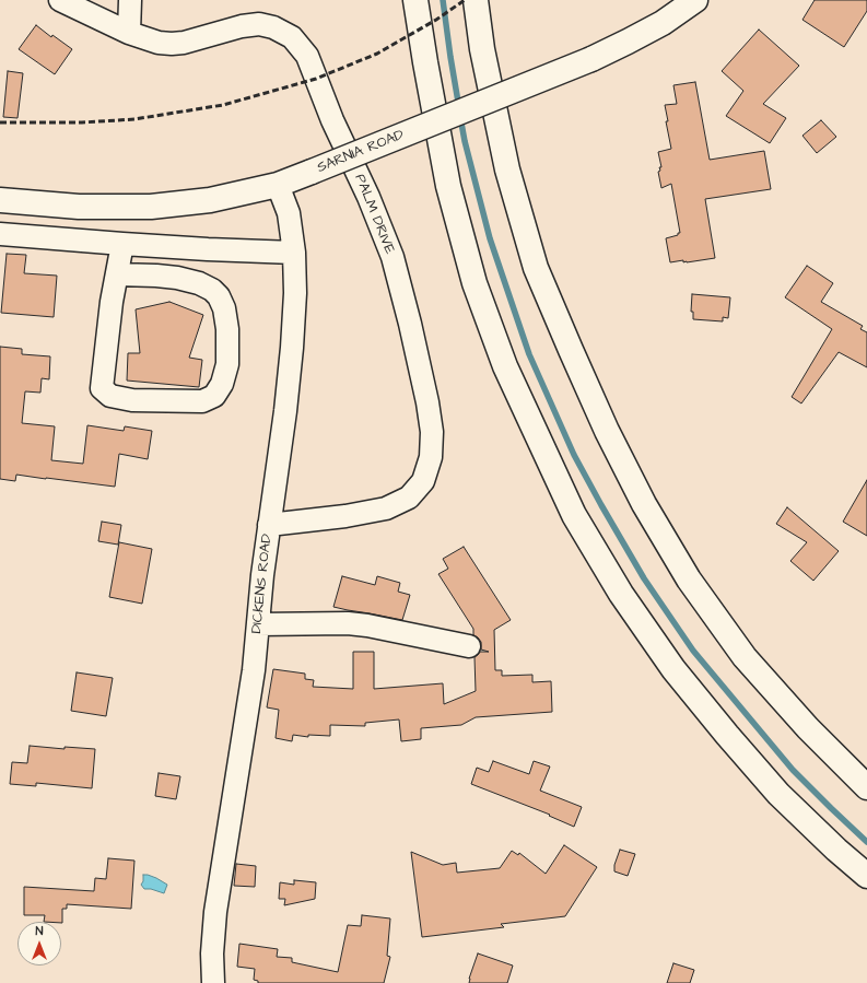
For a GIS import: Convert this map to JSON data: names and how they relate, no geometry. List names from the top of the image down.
{
  "streets": {
    "main road": ["SARNIA ROAD"],
    "street": ["PALM DRIVE", "DICKENS ROAD"]
  },
  "crossings": [
    ["SARNIA ROAD", "DICKENS ROAD"],
    ["PALM DRIVE", "DICKENS ROAD"]
  ],
  "north": "top"
}
